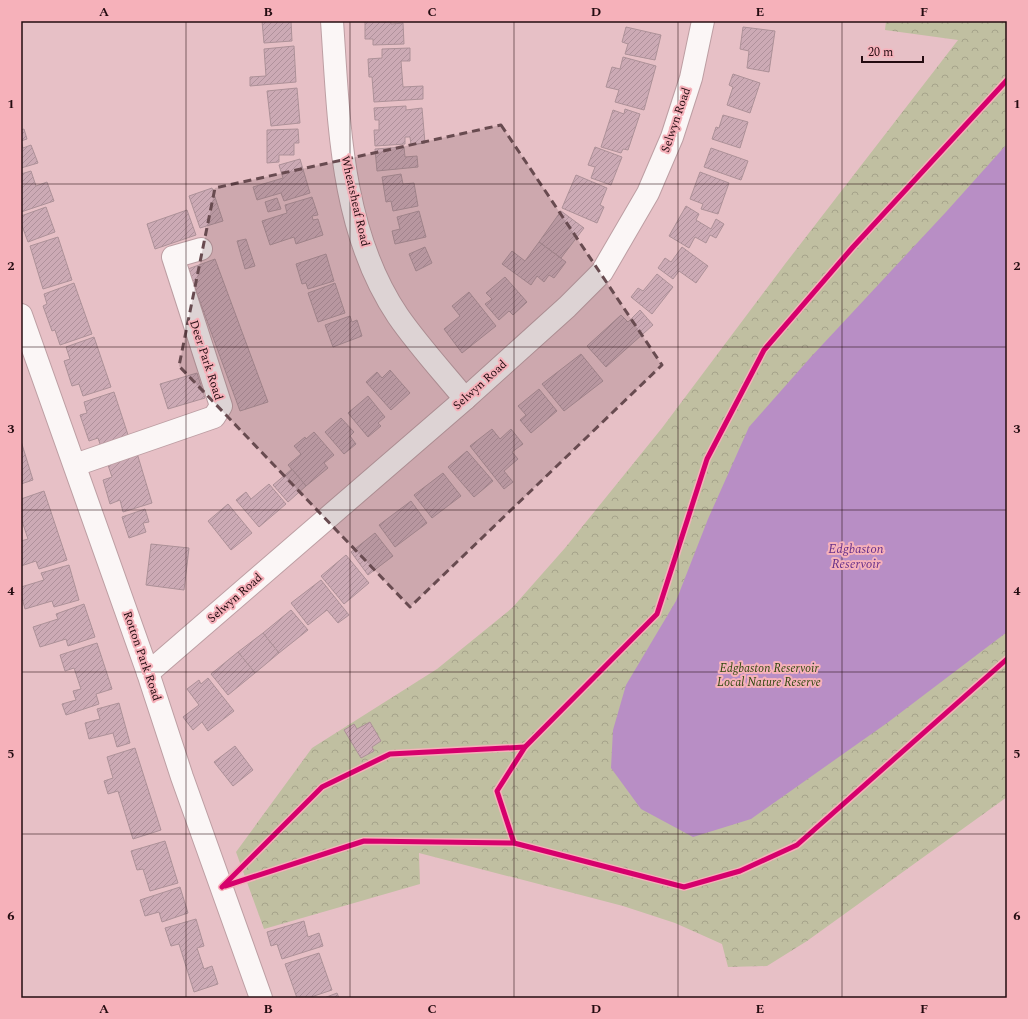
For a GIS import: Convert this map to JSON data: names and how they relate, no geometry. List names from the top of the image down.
{
  "streets": {
    "street": [
      "Selwyn Road",
      "Wheatsheaf Road",
      "Deer Park Road",
      "Rotton Park Road"
    ]
  },
  "crossings": [
    ["Selwyn Road", "Wheatsheaf Road"],
    ["Selwyn Road", "Rotton Park Road"],
    ["Deer Park Road", "Rotton Park Road"]
  ],
  "water": ["Edgbaston Reservoir"],
  "parks": ["Edgbaston Reservoir Local Nature Reserve"],
  "scale_bar": "20 m",
  "grid": {
    "columns": [
      "A",
      "B",
      "C",
      "D",
      "E",
      "F"
    ],
    "rows": [
      "1",
      "2",
      "3",
      "4",
      "5",
      "6"
    ]
  }
}
